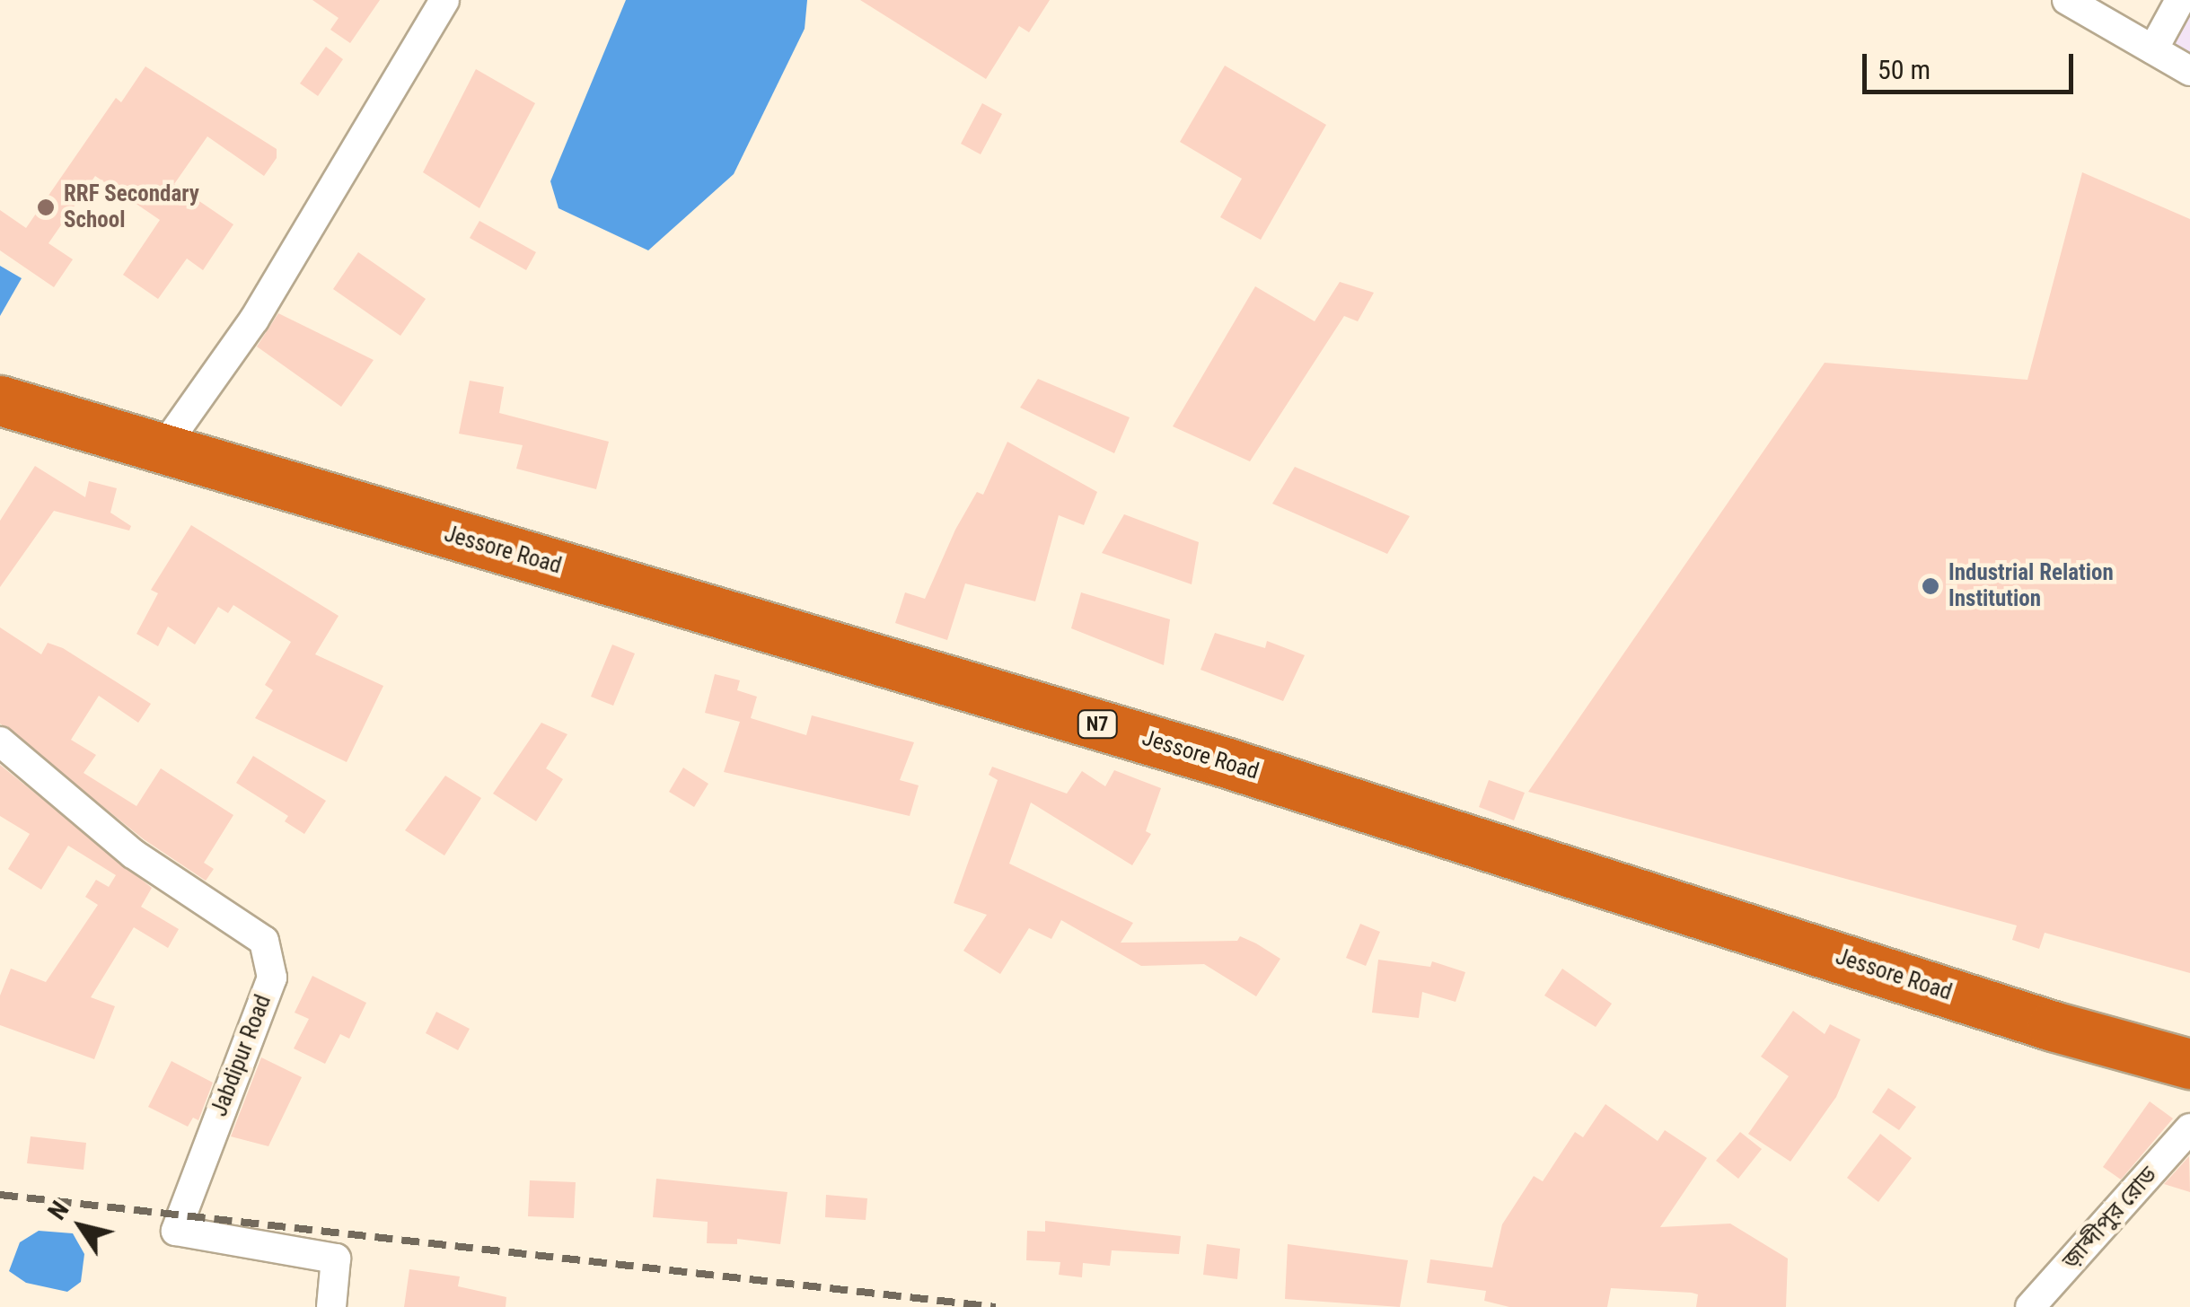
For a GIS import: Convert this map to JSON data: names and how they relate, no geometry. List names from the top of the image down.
{
  "streets": {
    "highway": ["Jessore Road", "N7"],
    "street": ["Jabdipur Road", "জ়াব্দীপুর রোড"]
  },
  "places": ["RRF Secondary School", "Industrial Relation Institution"],
  "scale_bar": "50 m",
  "north": "top left"
}
